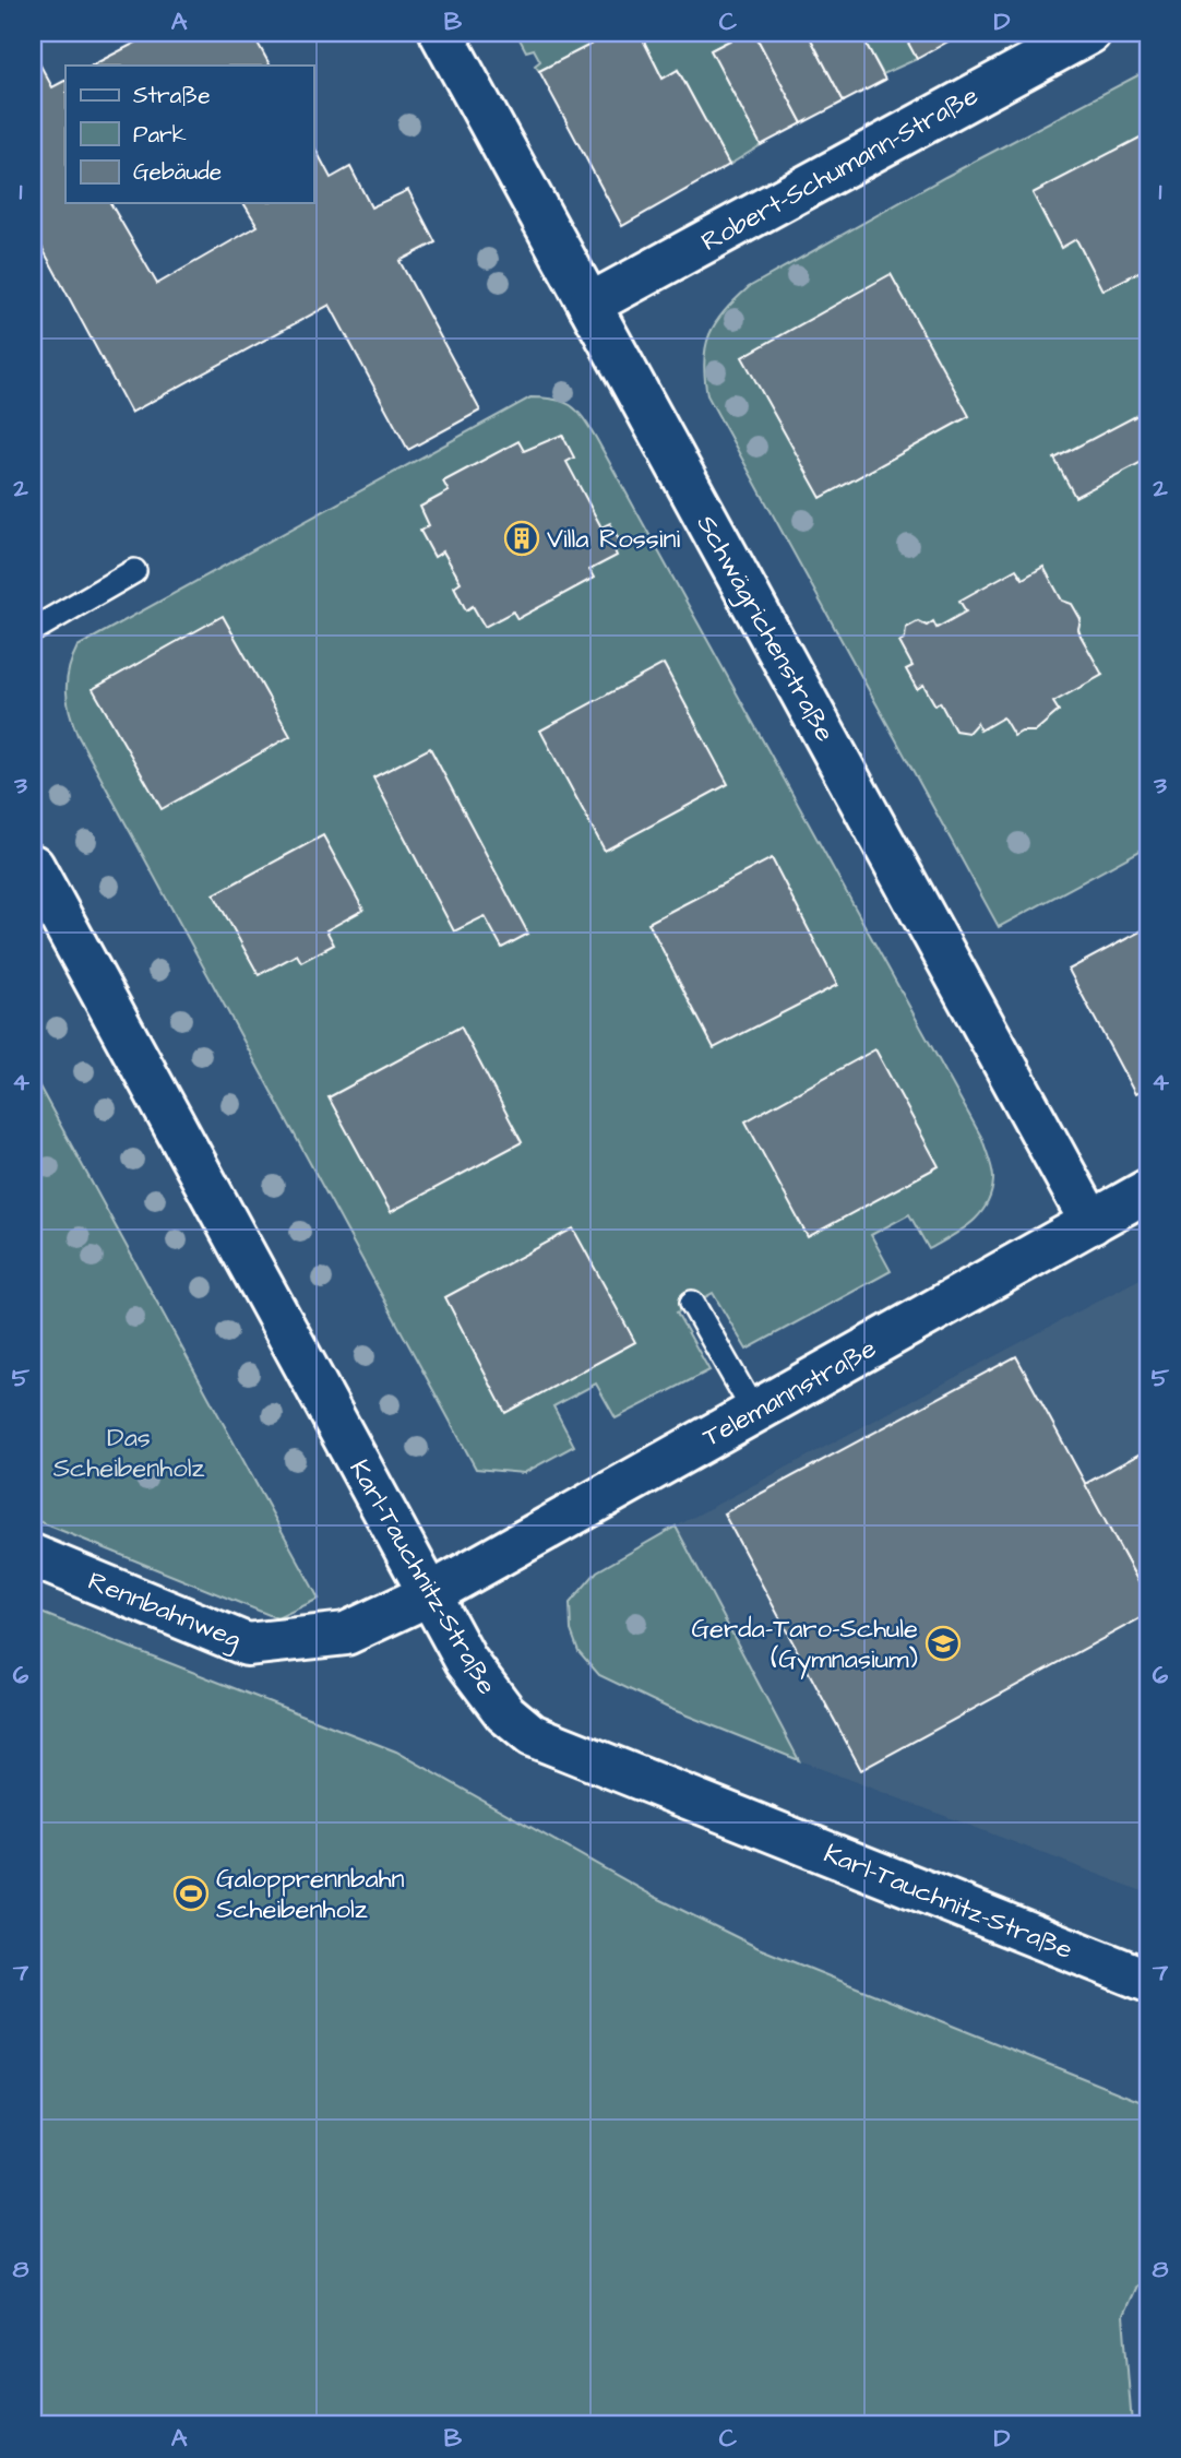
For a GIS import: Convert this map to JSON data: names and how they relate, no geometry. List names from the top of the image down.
{
  "streets": {
    "street": [
      "Robert-Schumann-Straße",
      "Schwägrichenstraße",
      "Telemannstraße",
      "Karl-Tauchnitz-Straße",
      "Rennbahnweg"
    ]
  },
  "crossings": [
    ["Robert-Schumann-Straße", "Schwägrichenstraße"],
    ["Schwägrichenstraße", "Telemannstraße"],
    ["Telemannstraße", "Karl-Tauchnitz-Straße"],
    ["Telemannstraße", "Rennbahnweg"],
    ["Karl-Tauchnitz-Straße", "Rennbahnweg"]
  ],
  "parks": ["Das Scheibenholz"],
  "places": {
    "building": ["Villa Rossini"],
    "school or university": ["Gerda-Taro-Schule (Gymnasium)"],
    "sports": ["Galopprennbahn Scheibenholz"]
  },
  "legend": ["Straße", "Park", "Gebäude"],
  "grid": {
    "columns": [
      "A",
      "B",
      "C",
      "D"
    ],
    "rows": [
      "1",
      "2",
      "3",
      "4",
      "5",
      "6",
      "7",
      "8"
    ]
  }
}
